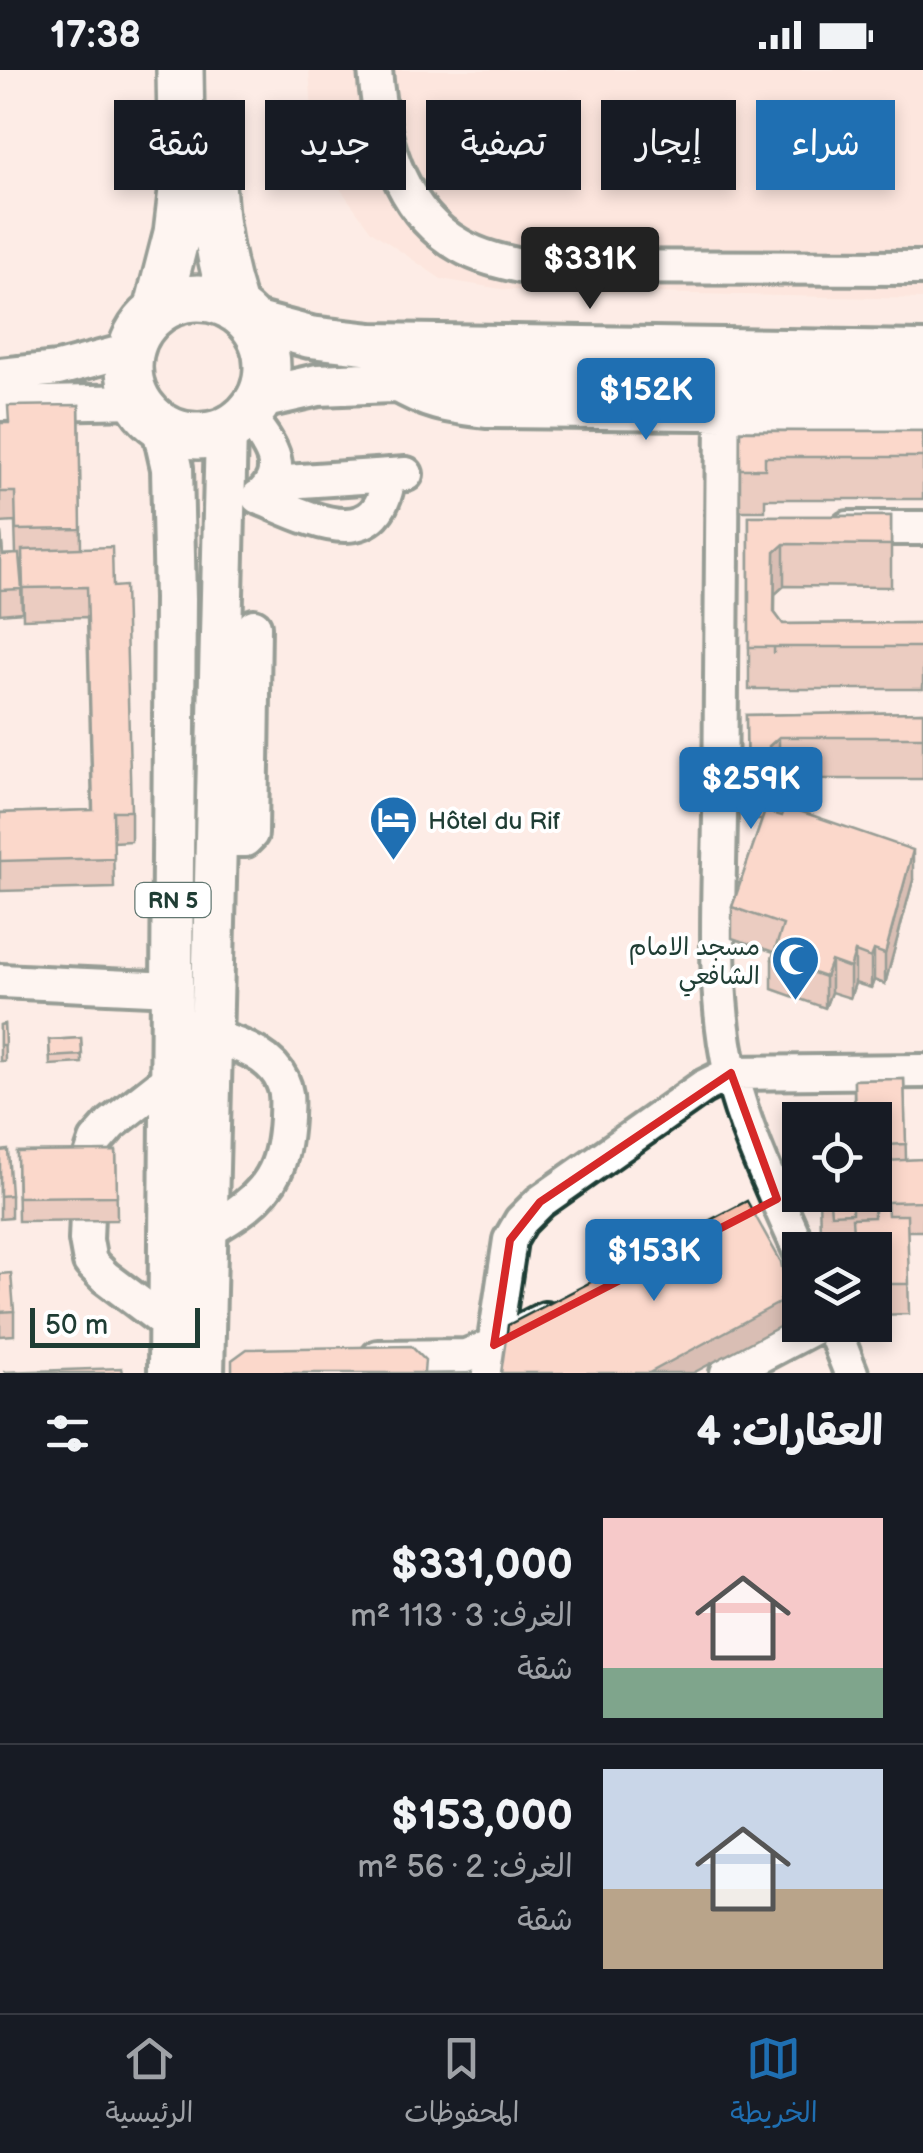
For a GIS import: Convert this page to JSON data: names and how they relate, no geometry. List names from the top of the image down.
{
  "streets": {
    "main road": ["RN 5"]
  },
  "places": {
    "hotel": ["Hôtel du Rif"],
    "mosque": ["مسجد الامام الشافعي"]
  },
  "scale_bar": "50 m",
  "page": {
    "status": "17:38",
    "chip": [
      "شراء",
      "إيجار",
      "تصفية",
      "جديد",
      "شقة"
    ],
    "price": [
      "$331K",
      "$152K",
      "$259K",
      "$153K"
    ],
    "scale": "50 m",
    "heading": "العقارات: 4",
    "list": [
      {
        "name": "$331,000",
        "note": "الغرف: 3 · 113 m² · شقة"
      },
      {
        "name": "$153,000",
        "note": "الغرف: 2 · 56 m² · شقة"
      }
    ],
    "tabs": ["الخريطة", "المحفوظات", "الرئيسية"]
  }
}
